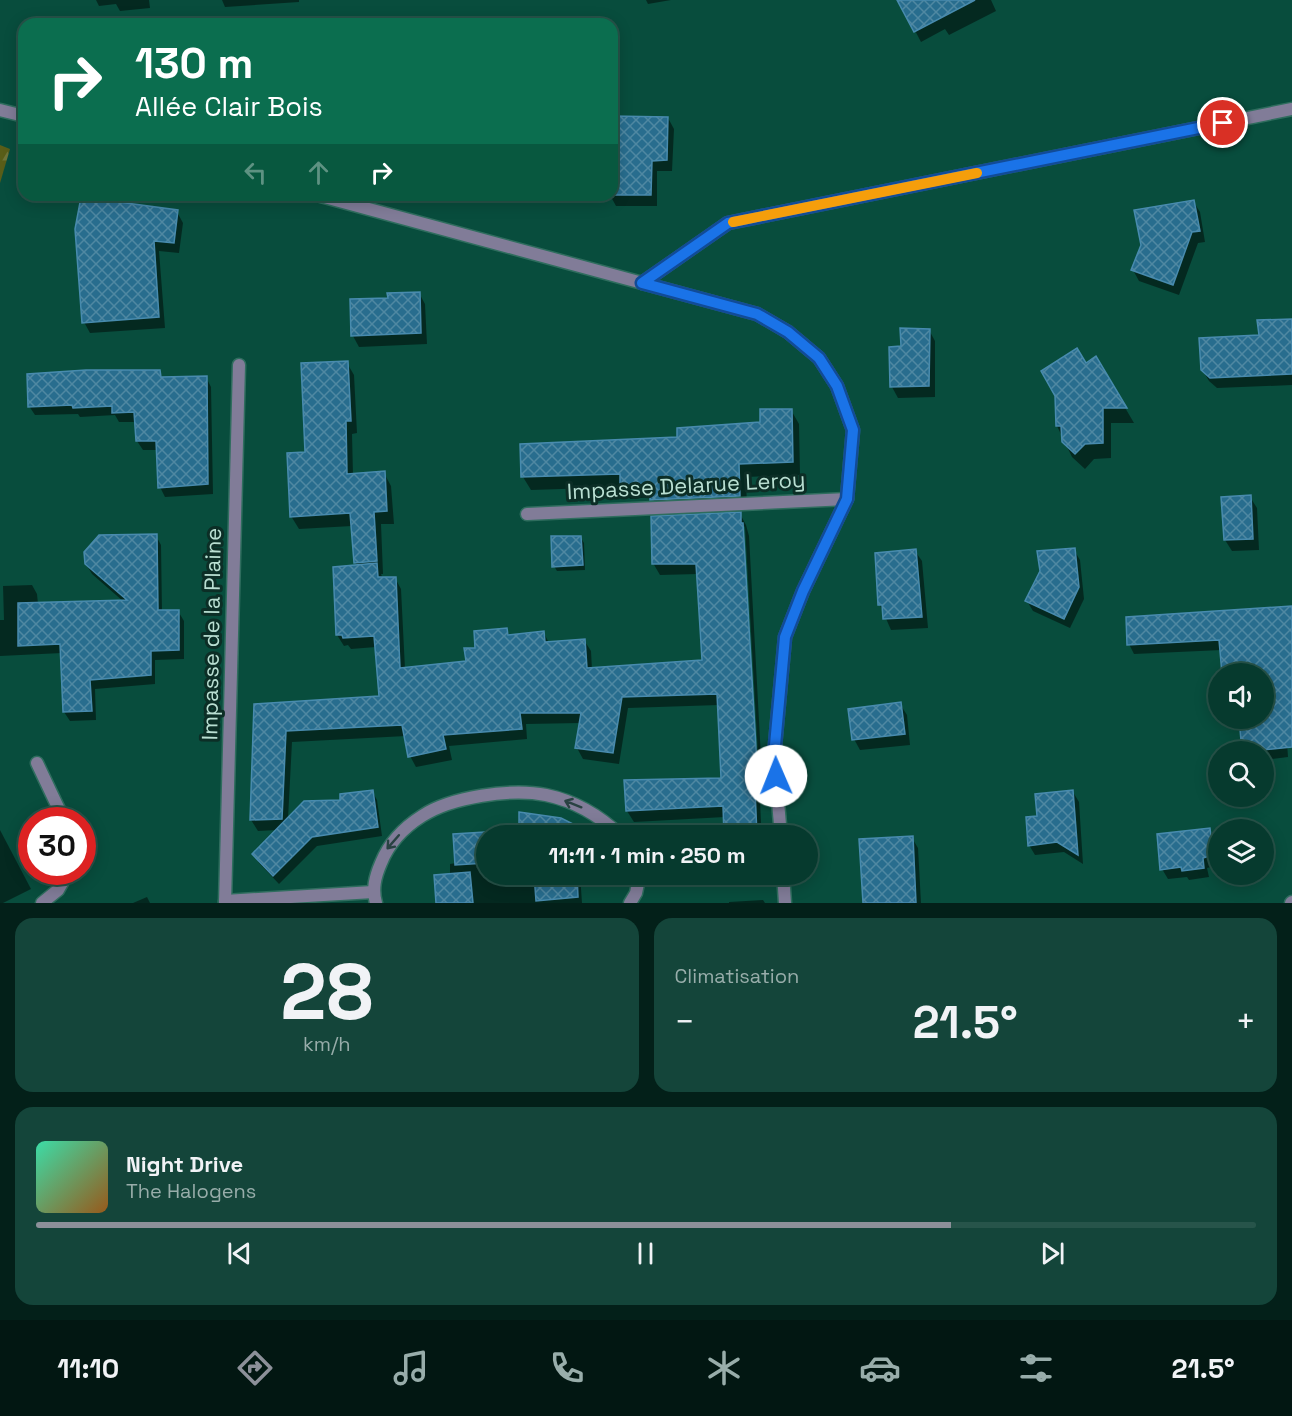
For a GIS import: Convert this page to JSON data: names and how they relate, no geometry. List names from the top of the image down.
{
  "streets": {
    "street": ["Impasse Delarue Leroy", "Impasse de la Plaine"]
  },
  "page": {
    "turn": ["130 m", "Allée Clair Bois"],
    "limit": "30",
    "trip": "11:11 · 1 min · 250 m",
    "tile": [
      ["28", "km/h"],
      "Climatisation"
    ],
    "heat": ["−", "21.5°", "+"],
    "song": ["Night Drive", "The Halogens"],
    "tabs": ["11:10", "21.5°"]
  }
}
